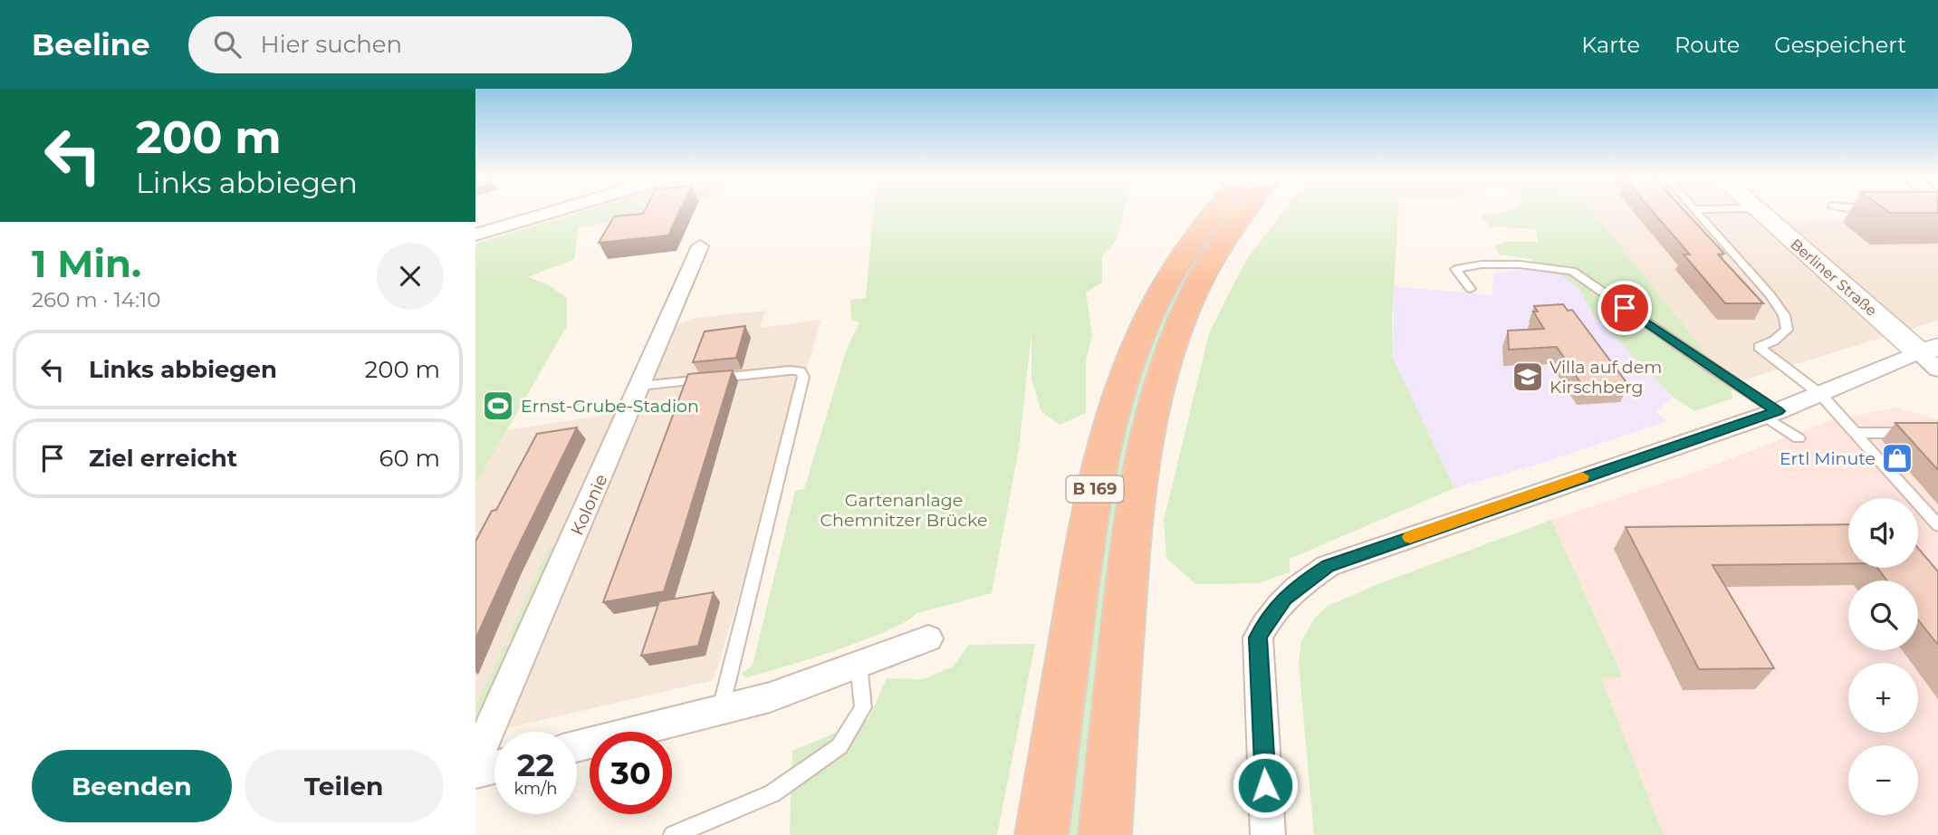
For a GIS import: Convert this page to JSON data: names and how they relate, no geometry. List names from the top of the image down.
{
  "streets": {
    "highway": ["B 169"],
    "main road": ["Berliner Straße"],
    "street": ["Kolonie"]
  },
  "parks": ["Gartenanlage Chemnitzer Brücke"],
  "places": {
    "school or university": ["Villa auf dem Kirschberg"],
    "sports": ["Ernst-Grube-Stadion"],
    "shop": ["Ertl Minute"]
  },
  "page": {
    "header": "Beeline",
    "search": "Hier suchen",
    "nav": ["Karte", "Route", "Gespeichert"],
    "turn": ["200 m", "Links abbiegen"],
    "heading": ["1 Min.", "260 m · 14:10"],
    "list": [
      {
        "name": "Links abbiegen",
        "value": "200 m"
      },
      {
        "name": "Ziel erreicht",
        "value": "60 m"
      }
    ],
    "map_buttons": ["+", "−"],
    "speed": "22 km/h",
    "limit": "30",
    "buttons": ["Beenden", "Teilen"]
  }
}
